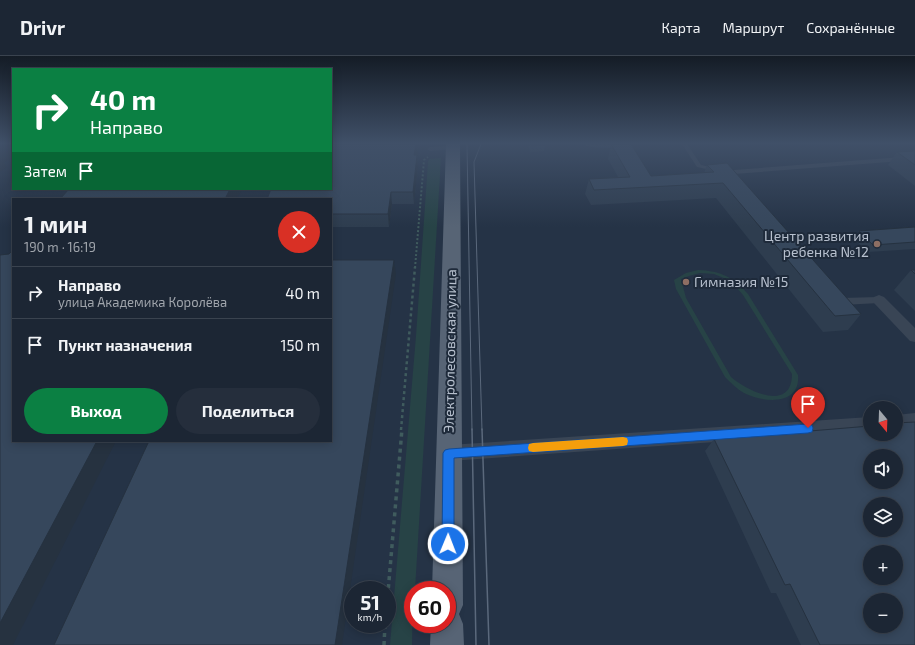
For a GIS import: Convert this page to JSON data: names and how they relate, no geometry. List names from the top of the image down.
{
  "streets": {
    "main road": ["Электролесовская улица"]
  },
  "places": ["Центр развития ребенка №12", "Гимназия №15"],
  "north": "bottom",
  "page": {
    "header": "Drivr",
    "nav": ["Карта", "Маршрут", "Сохранённые"],
    "turn": ["40 m", "Направо"],
    "then": "Затем",
    "heading": ["1 мин", "190 m · 16:19"],
    "list": [
      {
        "name": "Направо",
        "note": "улица Академика Королёва",
        "value": "40 m"
      },
      {
        "name": "Пункт назначения",
        "value": "150 m"
      }
    ],
    "buttons": ["Выход", "Поделиться"],
    "map_buttons": ["+", "−"],
    "speed": "51 km/h",
    "limit": "60"
  }
}
